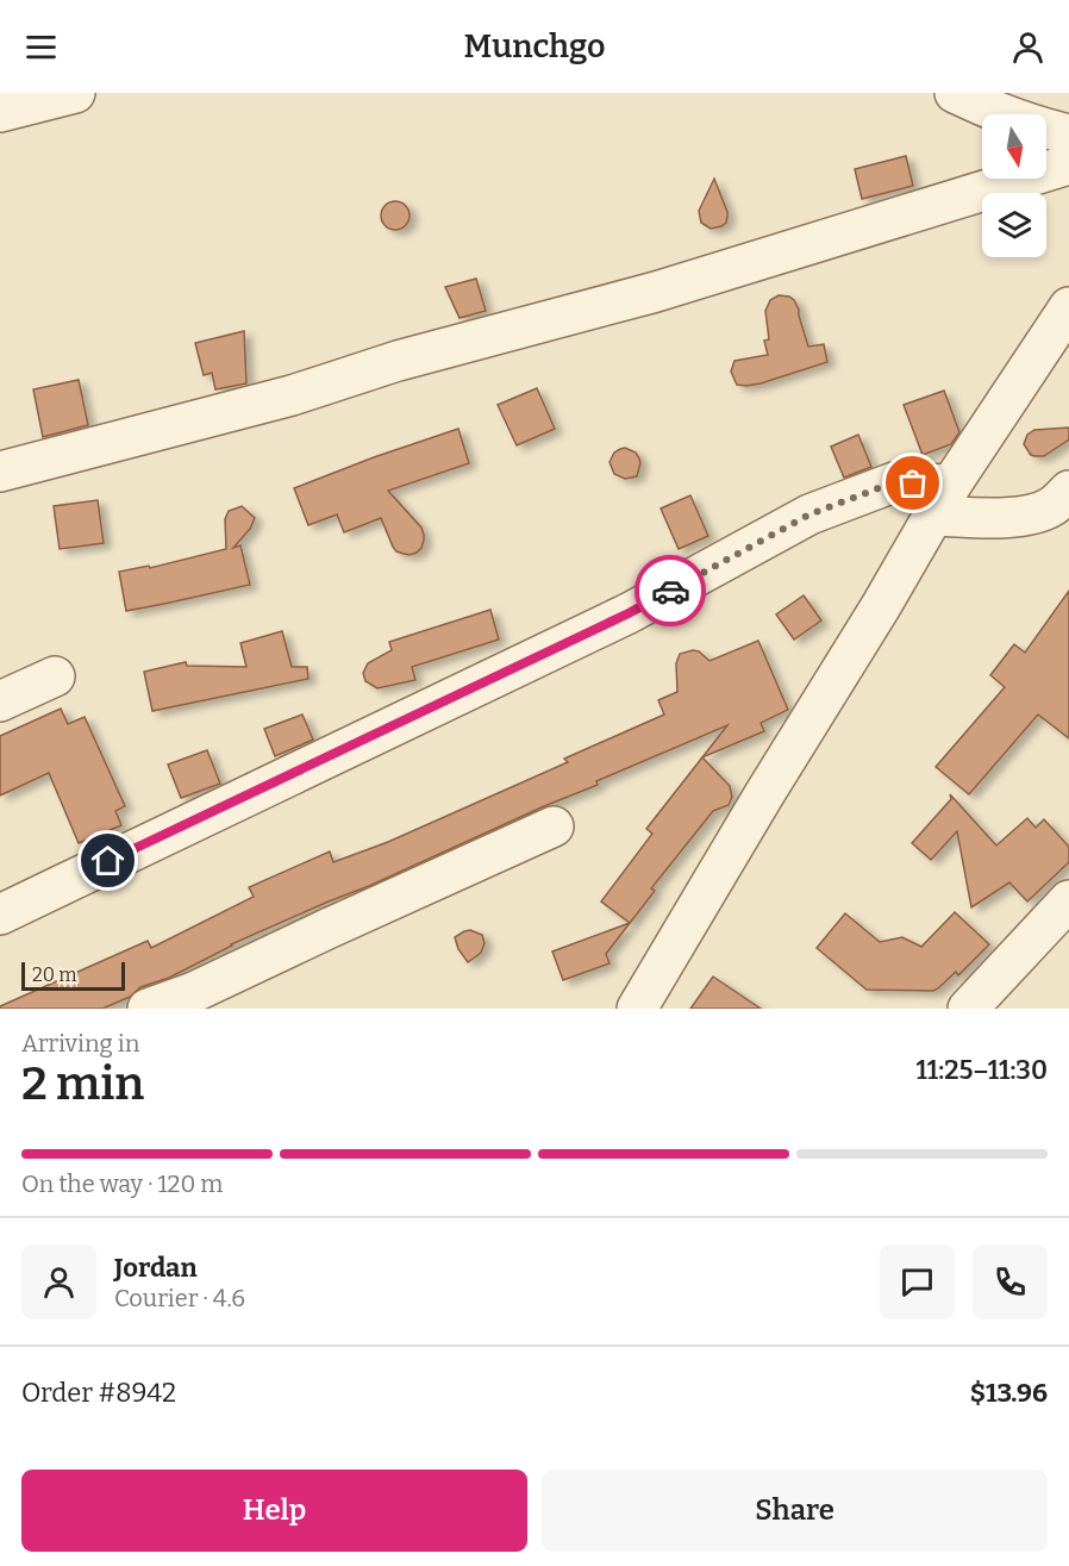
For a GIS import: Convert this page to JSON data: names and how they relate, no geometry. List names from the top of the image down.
{
  "scale_bar": "20 m",
  "north": "bottom",
  "page": {
    "header": "Munchgo",
    "scale": "20 m",
    "heading": ["2 min", "Arriving in", "11:25–11:30"],
    "panel": [
      "Jordan",
      "Courier · 4.6",
      "Order #8942",
      "$13.96"
    ],
    "bar": "On the way · 120 m",
    "buttons": ["Help", "Share"]
  }
}
